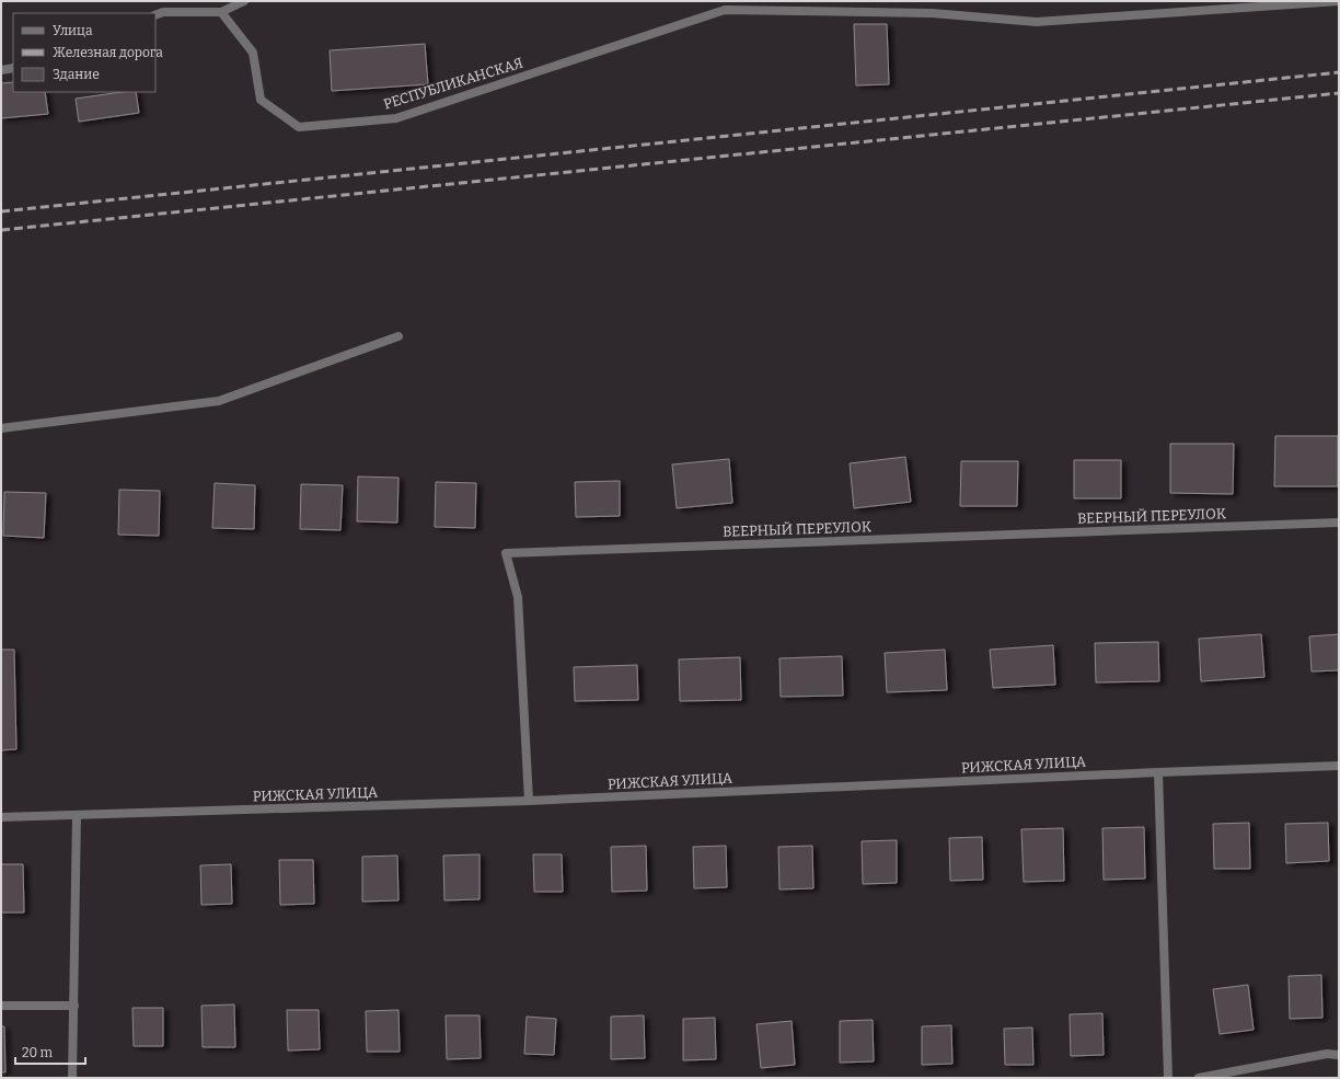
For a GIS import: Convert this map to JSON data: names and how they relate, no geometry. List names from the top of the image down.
{
  "streets": {
    "street": ["РЕСПУБЛИКАНСКАЯ", "ВЕЕРНЫЙ ПЕРЕУЛОК", "РИЖСКАЯ УЛИЦА"]
  },
  "crossings": [
    ["ВЕЕРНЫЙ ПЕРЕУЛОК", "РИЖСКАЯ УЛИЦА"]
  ],
  "legend": ["Улица", "Железная дорога", "Здание"],
  "scale_bar": "20 m"
}
